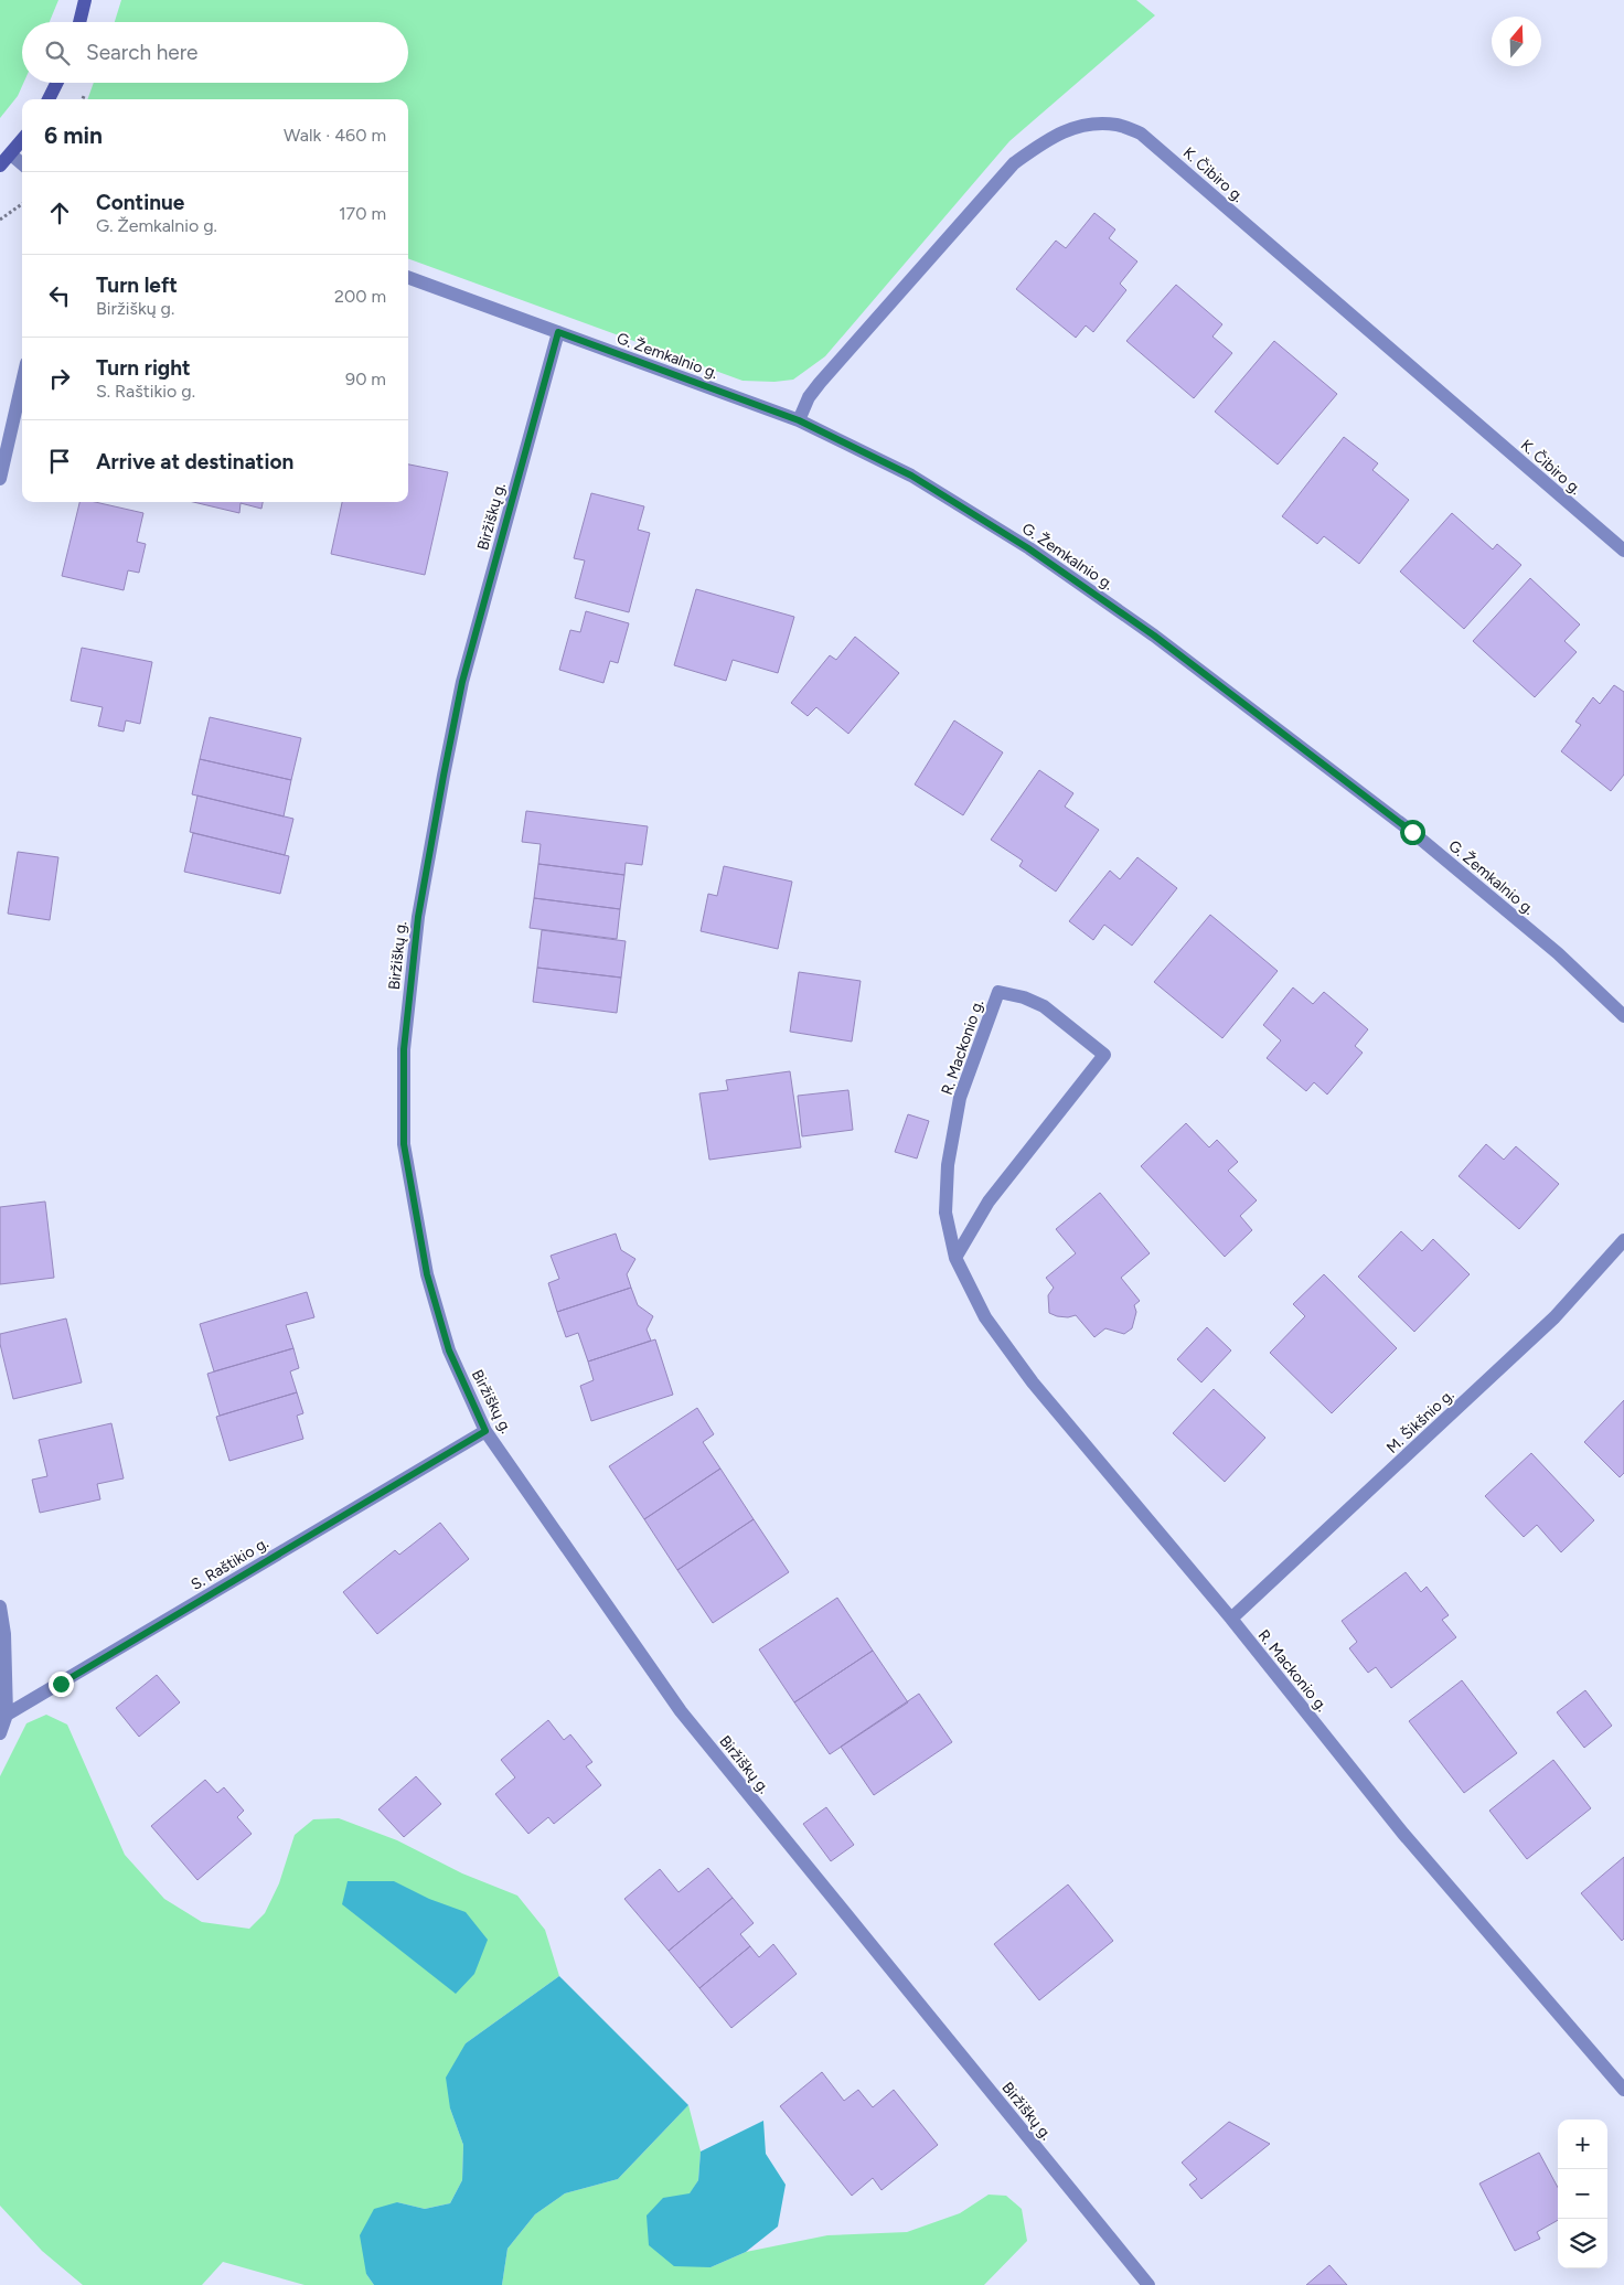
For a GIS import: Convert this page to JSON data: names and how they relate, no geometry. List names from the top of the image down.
{
  "streets": {
    "street": [
      "K. Čibiro g.",
      "G. Žemkalnio g.",
      "Biržiškų g.",
      "R. Mackonio g.",
      "M. Šikšnio g.",
      "S. Raštikio g."
    ]
  },
  "crossings": [
    ["K. Čibiro g.", "G. Žemkalnio g."],
    ["G. Žemkalnio g.", "Biržiškų g."],
    ["Biržiškų g.", "S. Raštikio g."],
    ["R. Mackonio g.", "M. Šikšnio g."]
  ],
  "north": "top",
  "page": {
    "search": "Search here",
    "heading": ["6 min", "Walk · 460 m"],
    "list": [
      ["Continue", "G. Žemkalnio g.", "170 m"],
      ["Turn left", "Biržiškų g.", "200 m"],
      ["Turn right", "S. Raštikio g.", "90 m"],
      "Arrive at destination"
    ],
    "map_buttons": ["+", "−"]
  }
}
